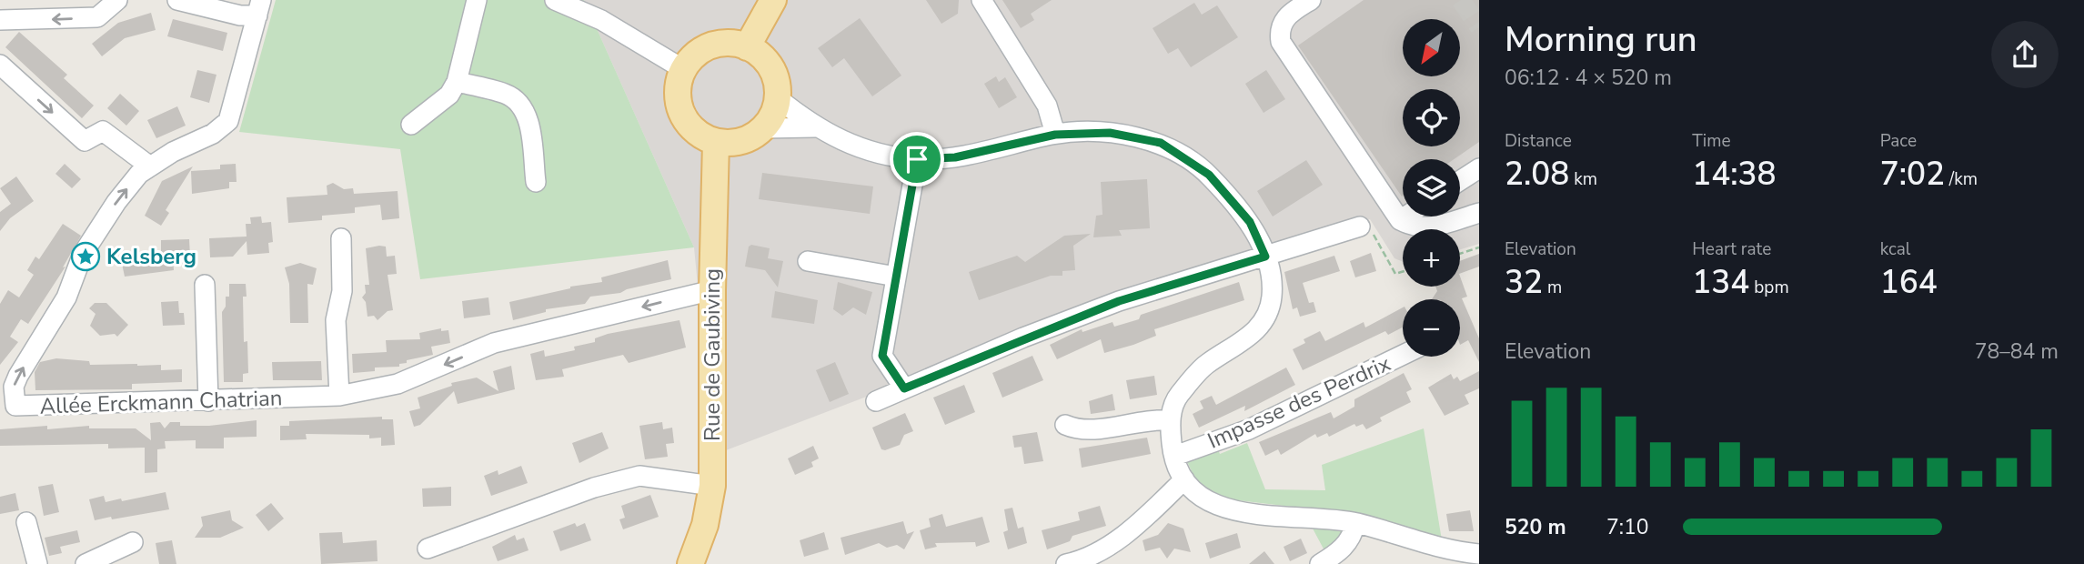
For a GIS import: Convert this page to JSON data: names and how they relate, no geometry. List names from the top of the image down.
{
  "streets": {
    "main road": ["Rue de Gaubiving"],
    "street": ["Allée Erckmann Chatrian", "Impasse des Perdrix"]
  },
  "crossings": [
    ["Rue de Gaubiving", "Allée Erckmann Chatrian"]
  ],
  "places": {
    "place": ["Kelsberg"]
  },
  "north": "bottom left",
  "page": {
    "heading": ["Morning run", "06:12 · 4 × 520 m"],
    "map_buttons": ["+", "−"],
    "stats": [
      ["Distance", "2.08 km"],
      ["Time", "14:38"],
      ["Pace", "7:02 /km"],
      ["Elevation", "32 m"],
      ["Heart rate", "134 bpm"],
      ["kcal", "164"]
    ],
    "chart": ["Elevation", "78–84 m"],
    "list": [
      {
        "name": "520 m",
        "note": "7:10"
      }
    ]
  }
}
